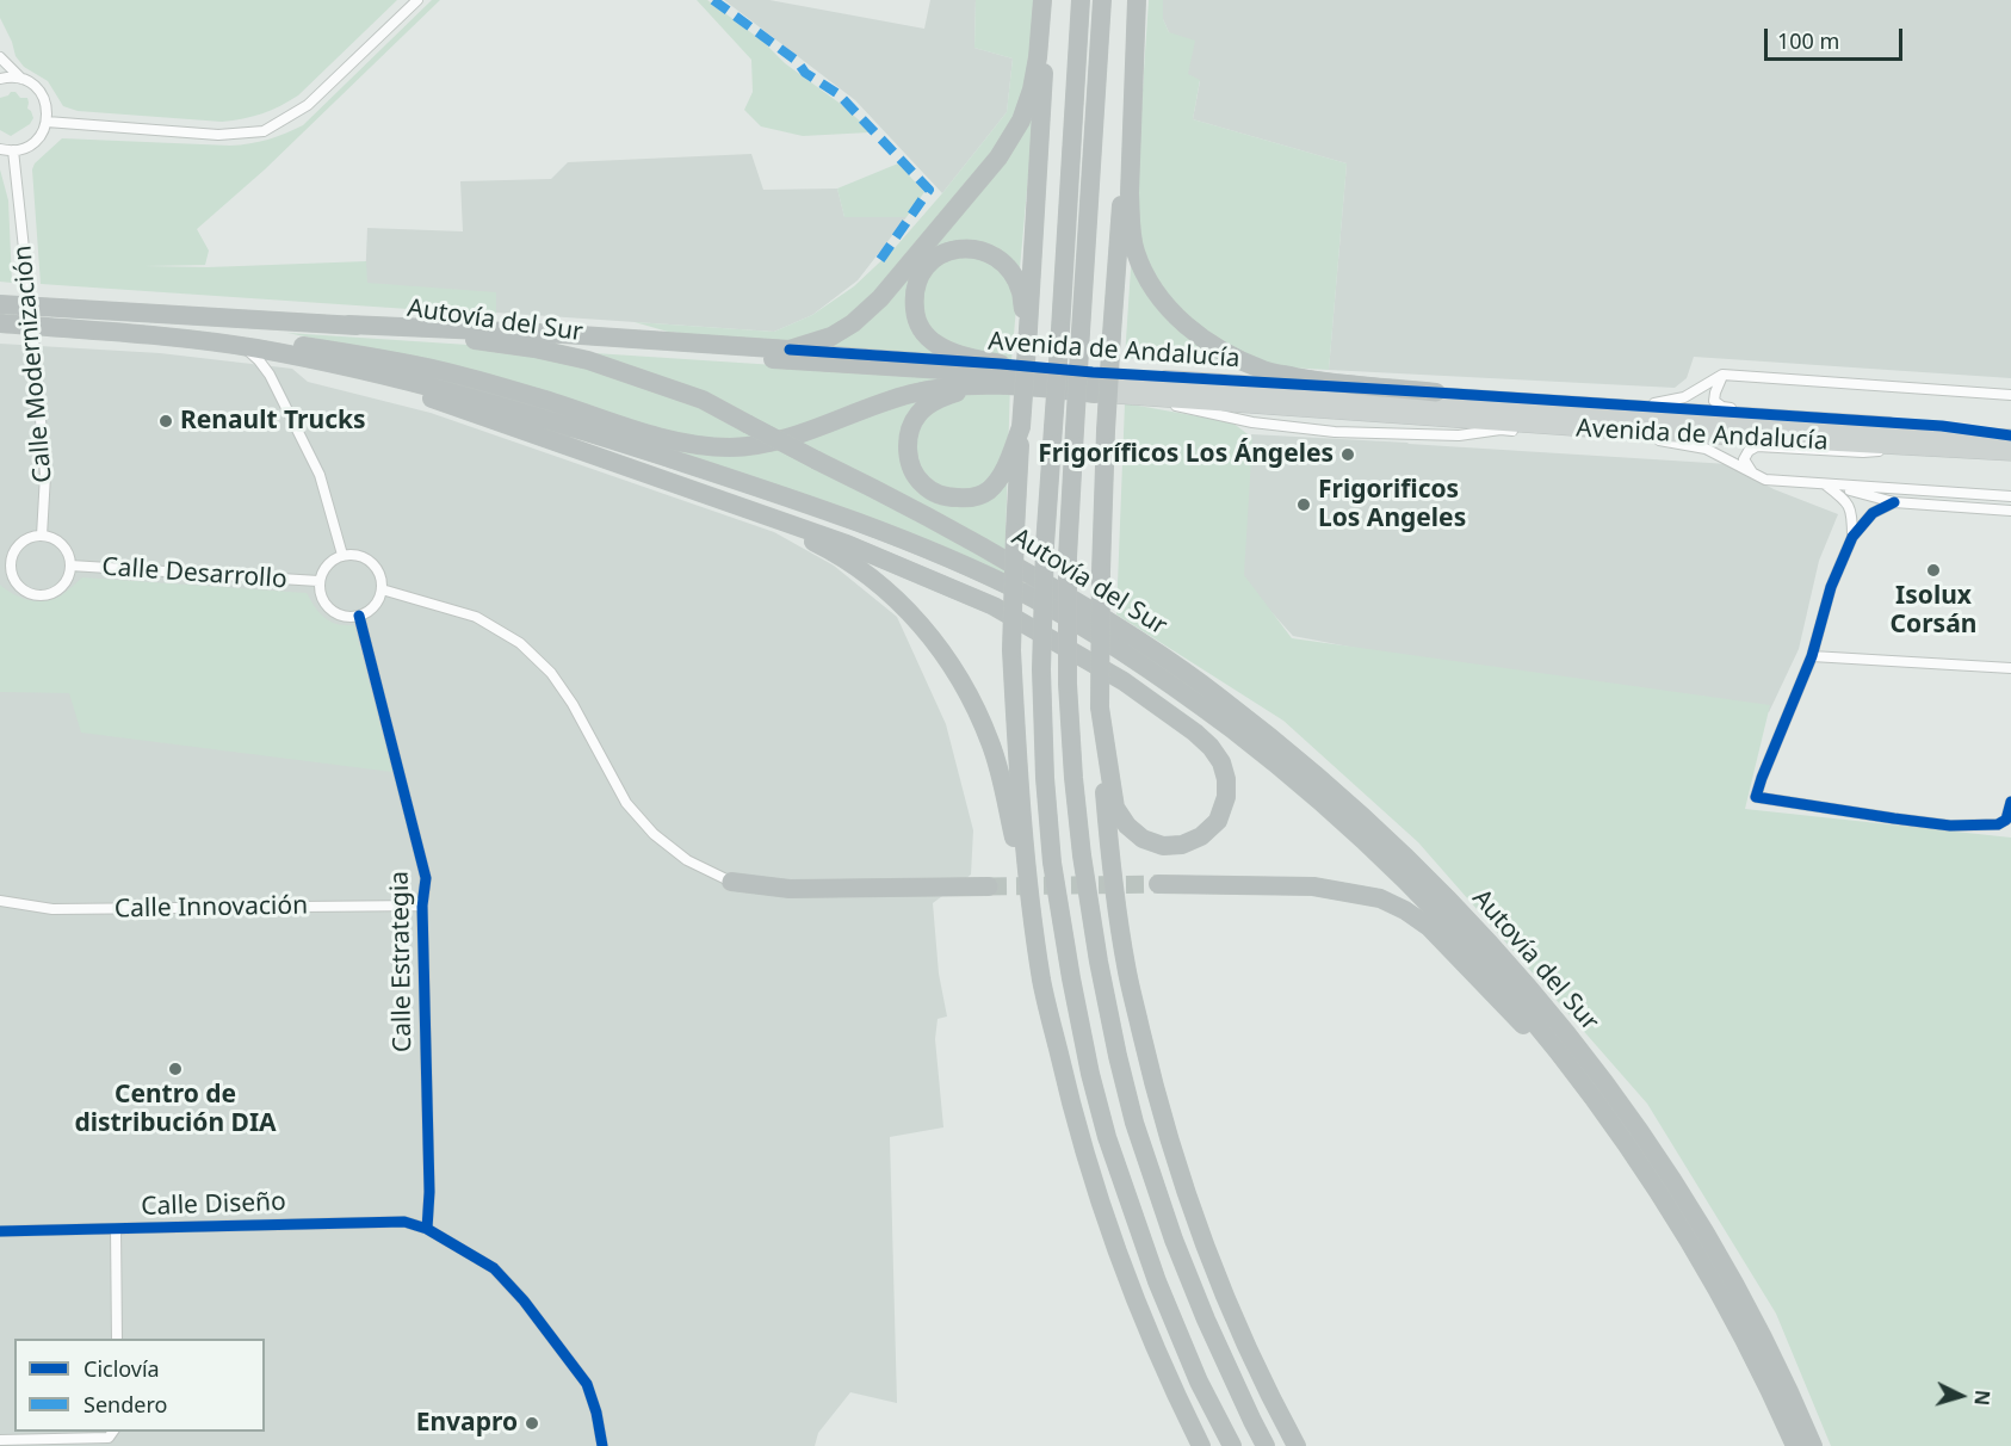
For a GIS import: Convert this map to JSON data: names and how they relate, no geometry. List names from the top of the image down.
{
  "streets": {
    "highway": ["Autovía del Sur"],
    "main road": ["Avenida de Andalucía"],
    "street": [
      "Calle Modernización",
      "Calle Desarrollo",
      "Calle Innovación",
      "Calle Estrategia",
      "Calle Diseño"
    ]
  },
  "crossings": [
    ["Calle Modernización", "Calle Desarrollo"],
    ["Calle Desarrollo", "Calle Estrategia"],
    ["Calle Innovación", "Calle Estrategia"],
    ["Calle Estrategia", "Calle Diseño"]
  ],
  "places": [
    "Renault Trucks",
    "Frigoríficos Los Ángeles",
    "Frigorificos Los Angeles",
    "Isolux Corsán",
    "Centro de distribución DIA",
    "Envapro"
  ],
  "legend": ["Ciclovía", "Sendero"],
  "scale_bar": "100 m",
  "north": "right"
}
